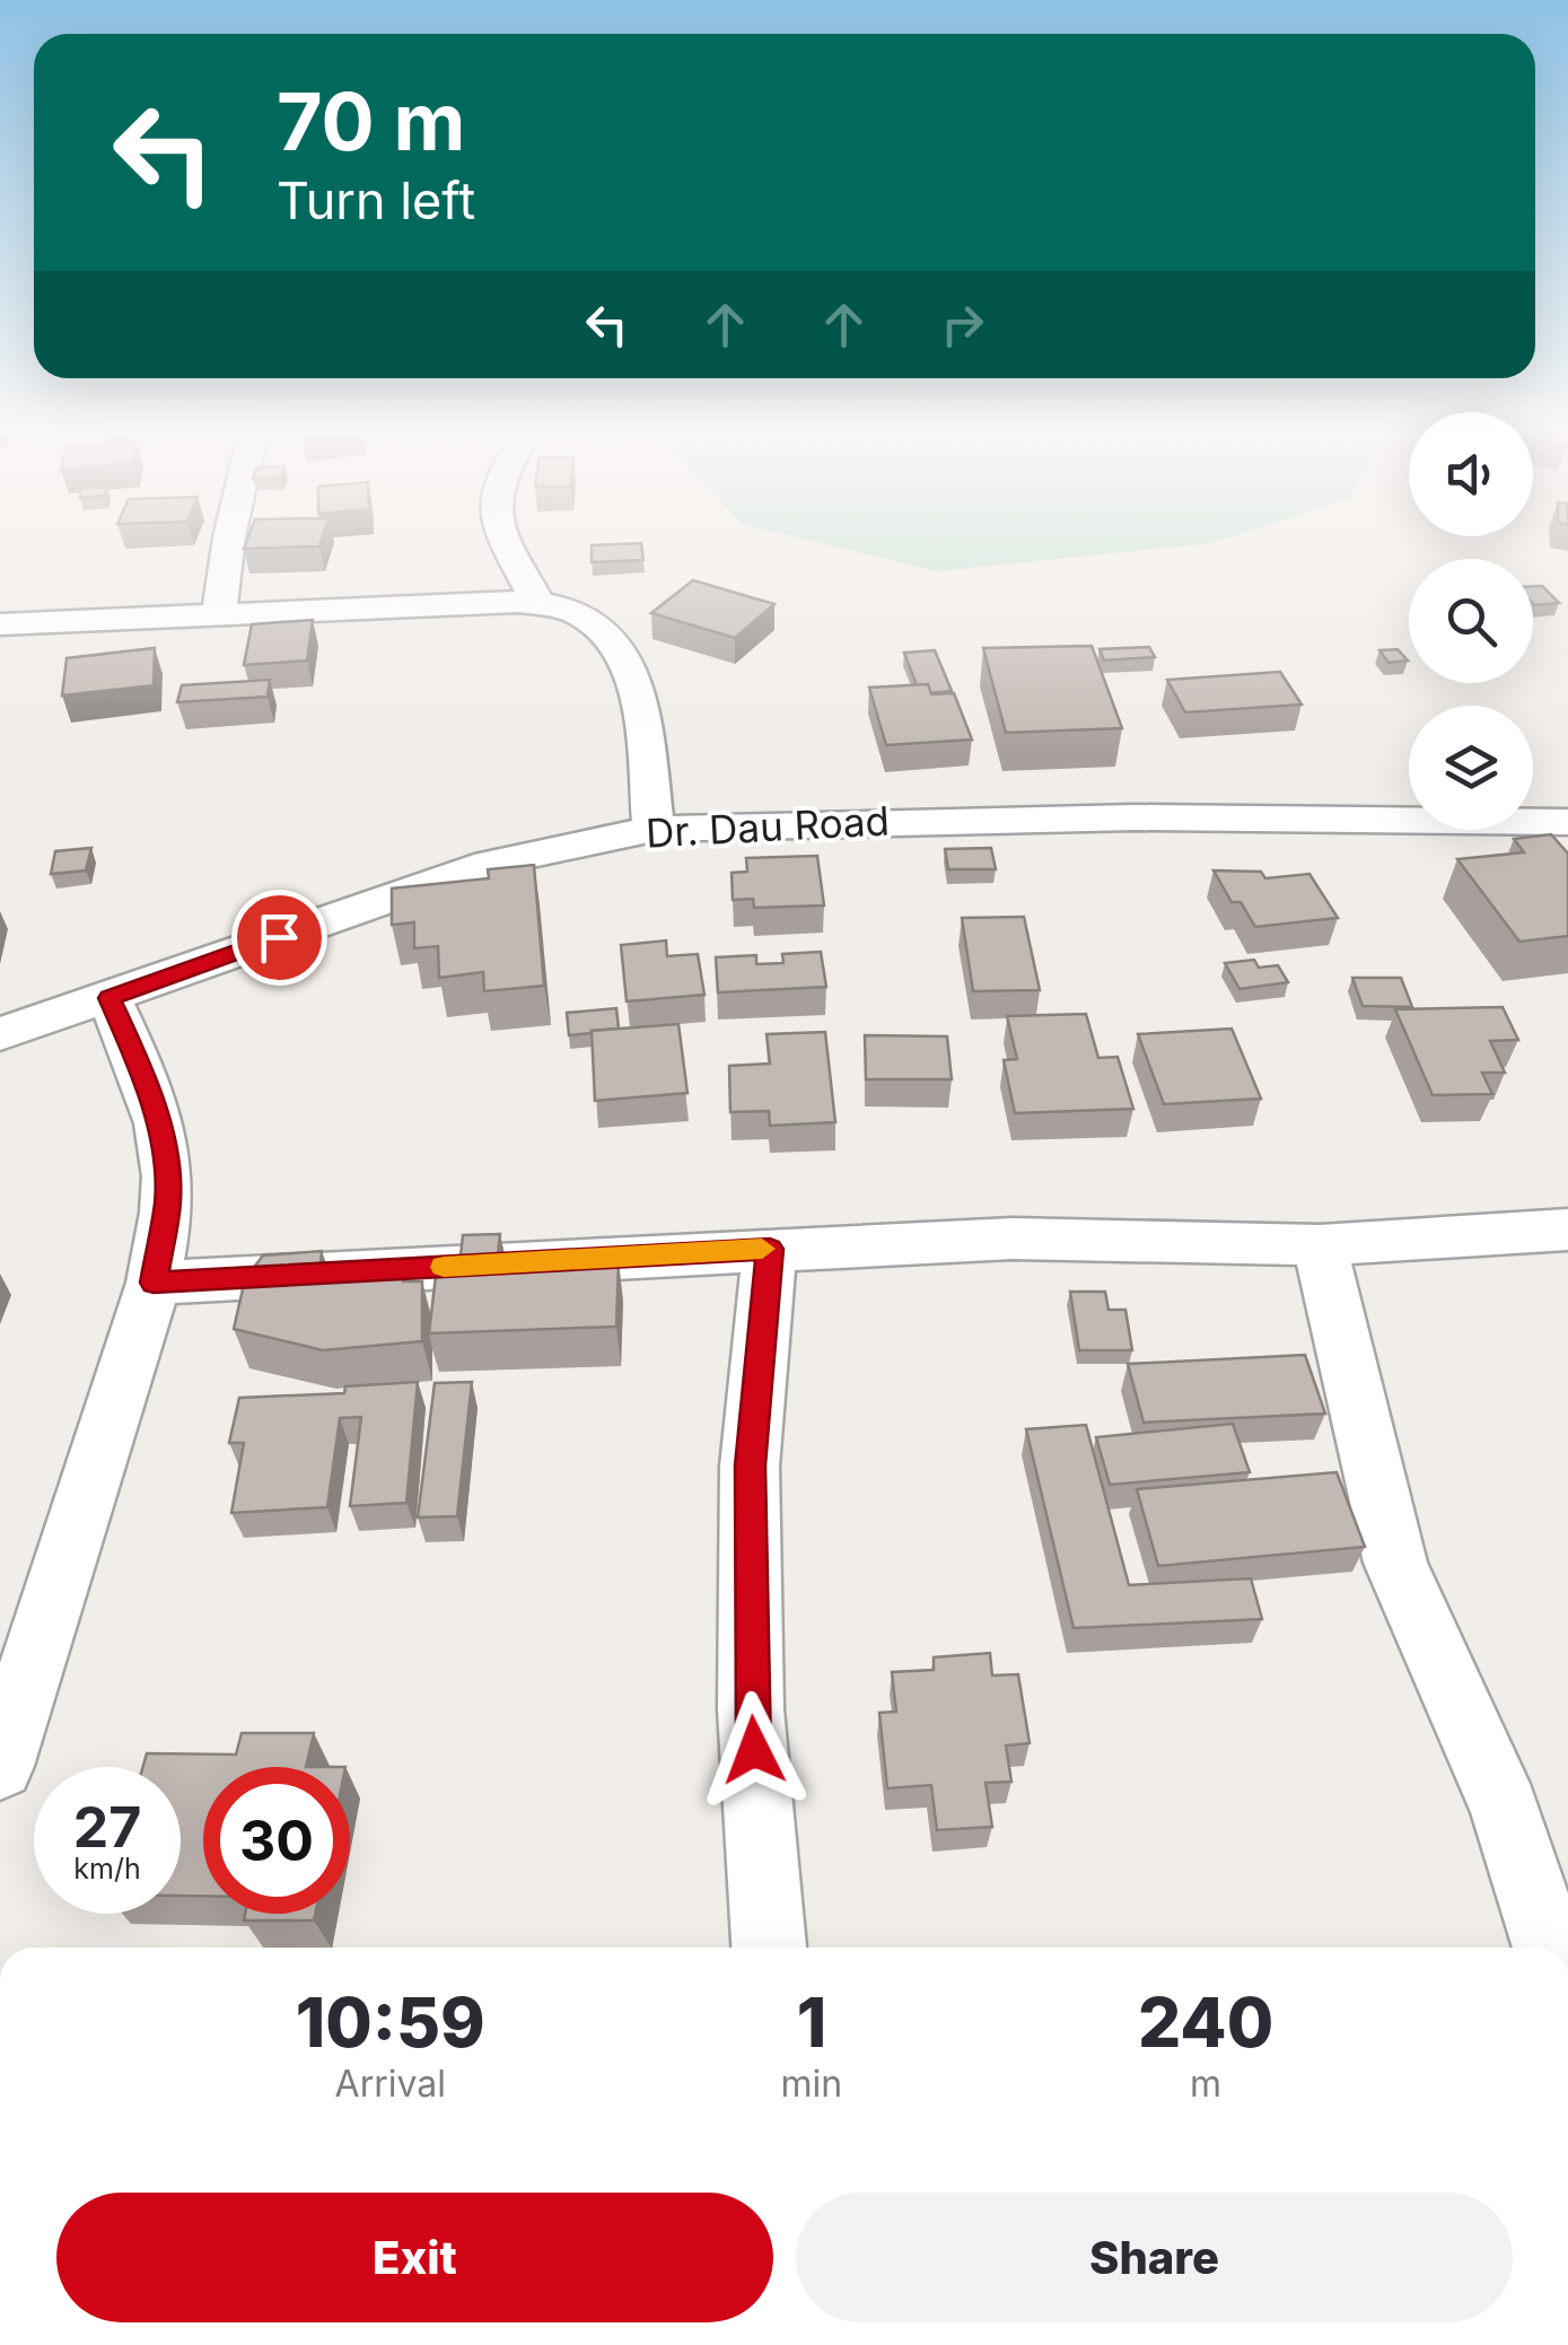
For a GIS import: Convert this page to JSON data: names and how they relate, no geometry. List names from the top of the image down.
{
  "streets": {
    "street": ["Dr. Dau Road"]
  },
  "page": {
    "turn": ["70 m", "Turn left"],
    "speed": "27 km/h",
    "limit": "30",
    "eta": [
      "10:59",
      "Arrival",
      "1",
      "min",
      "240",
      "m"
    ],
    "buttons": ["Exit", "Share"]
  }
}
